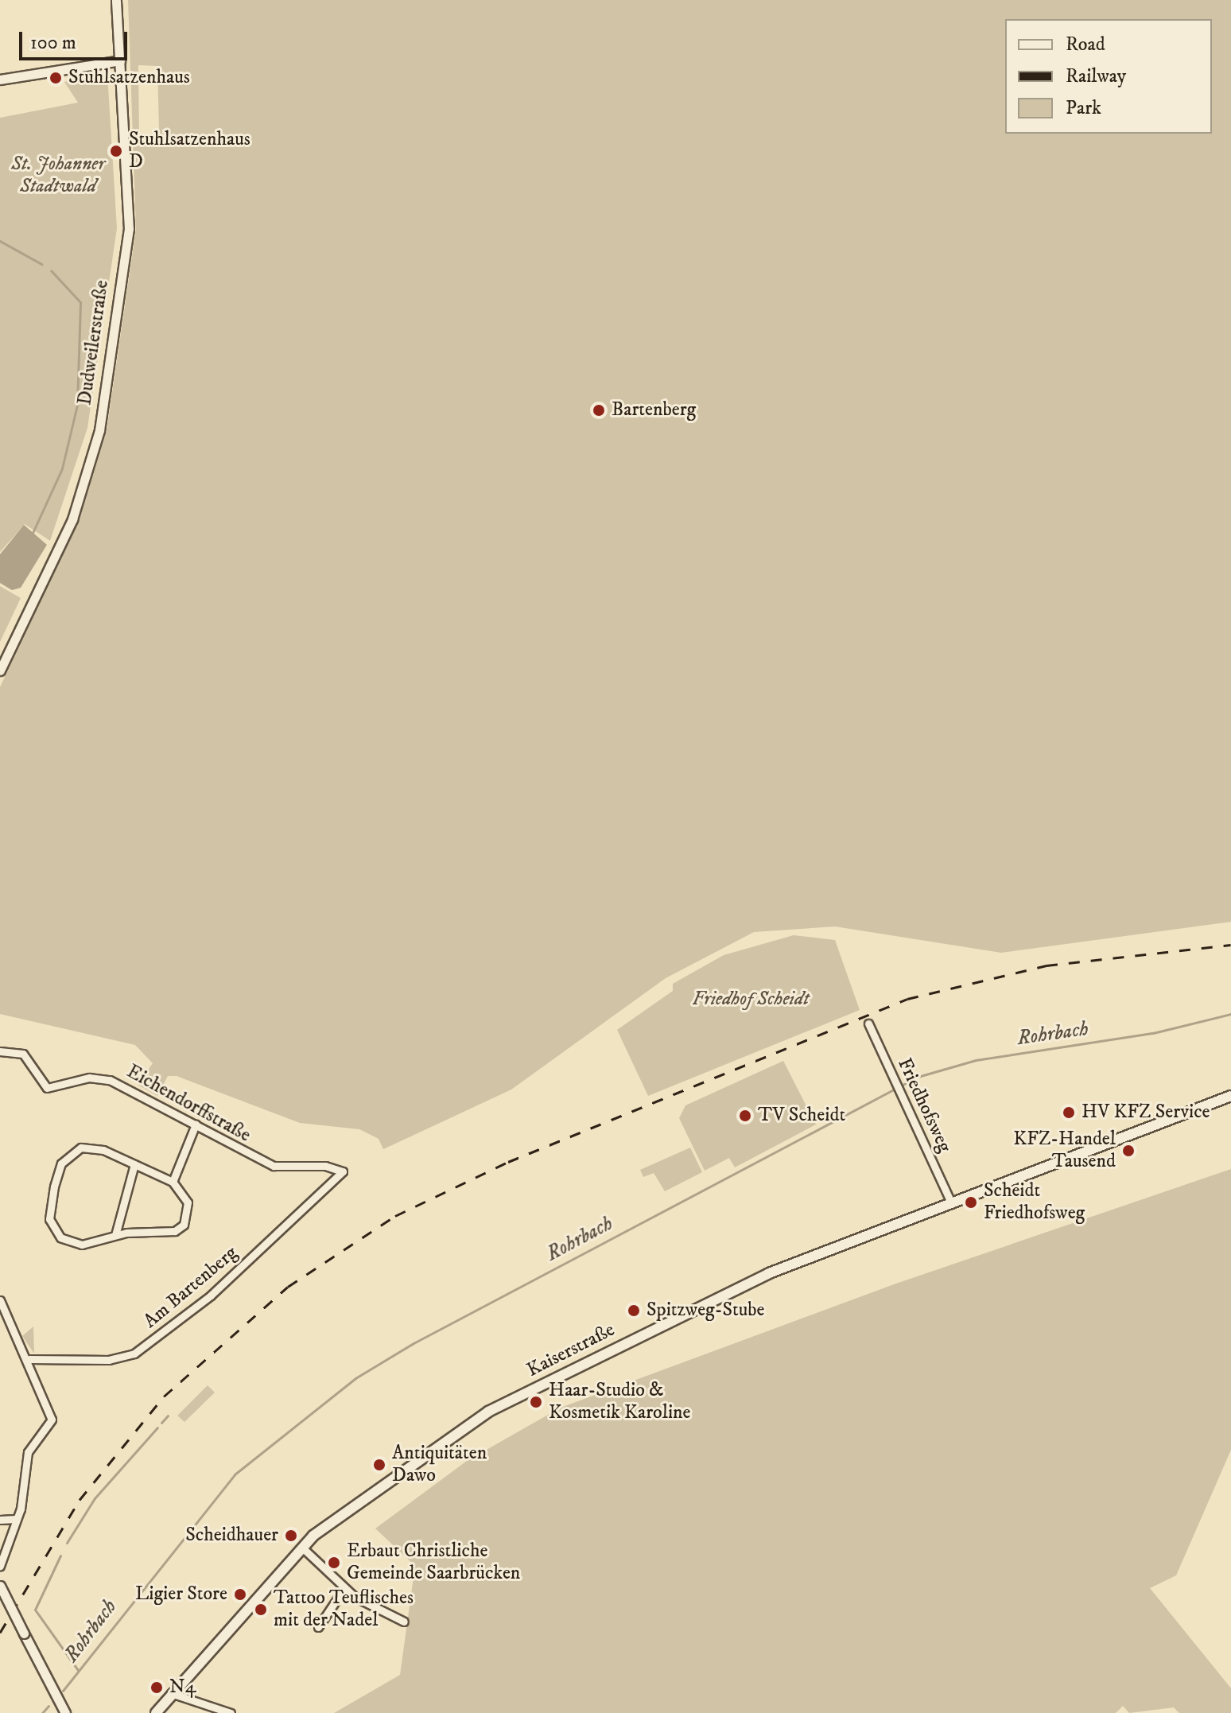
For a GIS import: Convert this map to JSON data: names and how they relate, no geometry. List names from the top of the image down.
{
  "streets": {
    "main road": ["Kaiserstraße"],
    "street": [
      "Dudweilerstraße",
      "Eichendorffstraße",
      "Friedhofsweg",
      "Am Bartenberg"
    ]
  },
  "crossings": [
    ["Eichendorffstraße", "Am Bartenberg"],
    ["Friedhofsweg", "Kaiserstraße"]
  ],
  "water": ["Rohrbach"],
  "parks": ["St. Johanner Stadtwald", "Friedhof Scheidt"],
  "places": [
    "Stuhlsatzenhaus",
    "Stuhlsatzenhaus D",
    "Bartenberg",
    "HV KFZ Service",
    "TV Scheidt",
    "KFZ-Handel Tausend",
    "Scheidt Friedhofsweg",
    "Spitzweg-Stube",
    "Haar-Studio & Kosmetik Karoline",
    "Antiquitäten Dawo",
    "Scheidhauer",
    "Erbaut Christliche Gemeinde Saarbrücken",
    "Ligier Store",
    "Tattoo Teuflisches mit der Nadel",
    "N4"
  ],
  "legend": ["Road", "Railway", "Park"],
  "scale_bar": "100 m"
}
